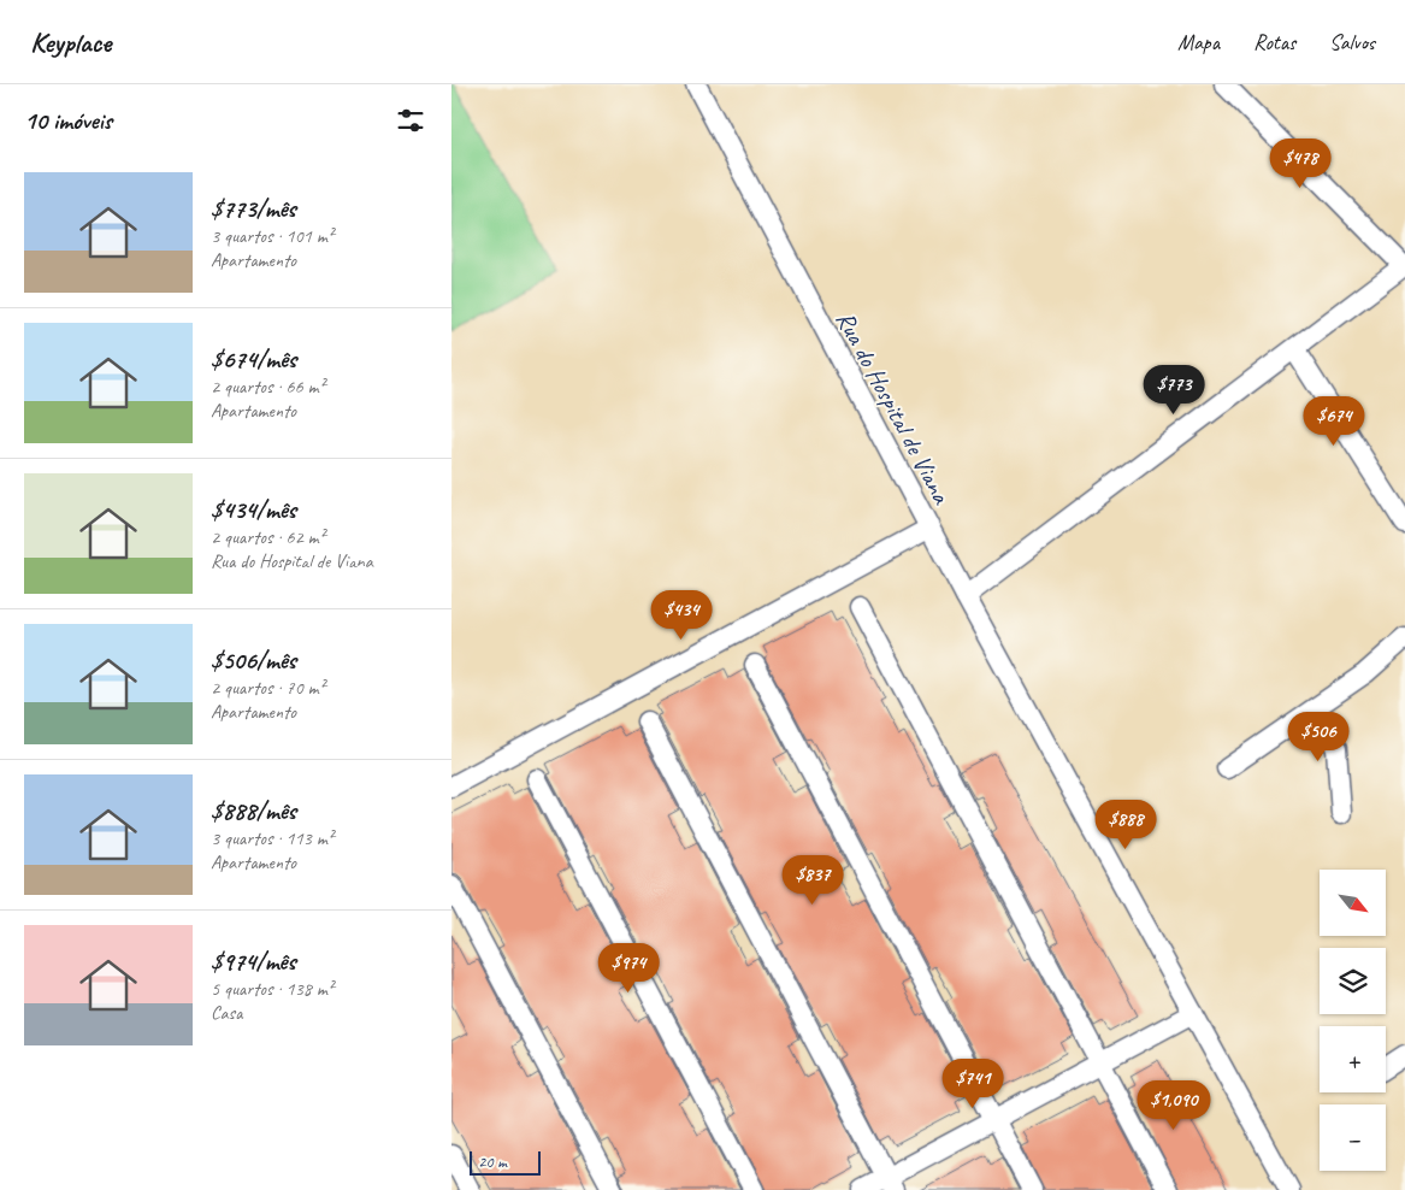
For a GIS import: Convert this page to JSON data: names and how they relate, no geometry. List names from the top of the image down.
{
  "streets": {
    "street": ["Rua do Hospital de Viana"]
  },
  "scale_bar": "20 m",
  "north": "bottom right",
  "page": {
    "header": "Keyplace",
    "nav": ["Mapa", "Rotas", "Salvos"],
    "heading": "10 imóveis",
    "price": [
      "$478",
      "$773",
      "$674",
      "$434",
      "$506",
      "$888",
      "$837",
      "$974",
      "$741",
      "$1,090"
    ],
    "list": [
      {
        "name": "$773/mês",
        "note": "3 quartos · 101 m² · Apartamento"
      },
      {
        "name": "$674/mês",
        "note": "2 quartos · 66 m² · Apartamento"
      },
      {
        "name": "$434/mês",
        "note": "2 quartos · 62 m² · Rua do Hospital de Viana"
      },
      {
        "name": "$506/mês",
        "note": "2 quartos · 70 m² · Apartamento"
      },
      {
        "name": "$888/mês",
        "note": "3 quartos · 113 m² · Apartamento"
      },
      {
        "name": "$974/mês",
        "note": "5 quartos · 138 m² · Casa"
      }
    ],
    "map_buttons": ["+", "−"],
    "scale": "20 m"
  }
}
